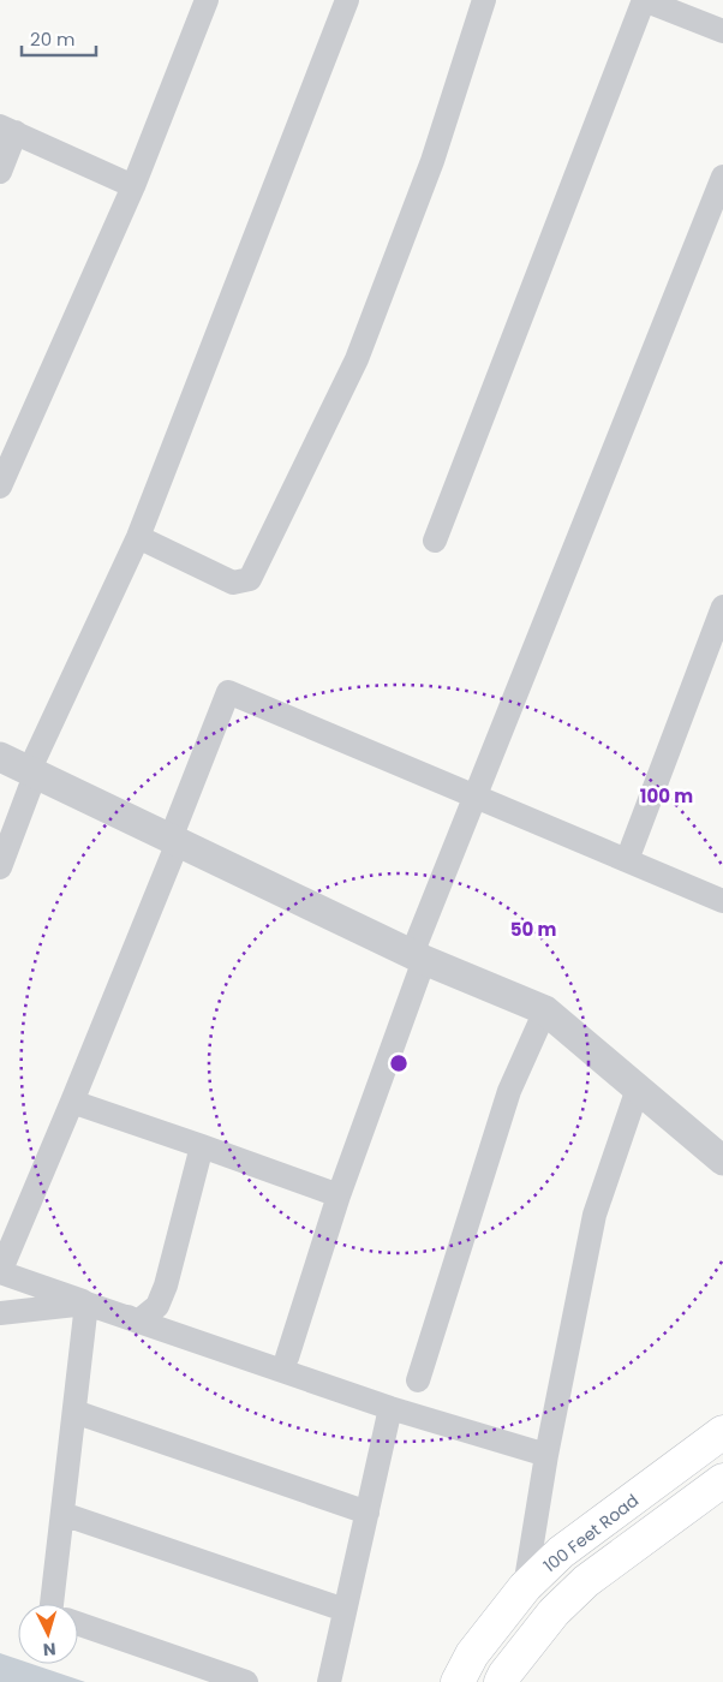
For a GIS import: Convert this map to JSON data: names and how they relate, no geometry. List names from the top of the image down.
{
  "streets": {
    "main road": ["100 Feet Road"]
  },
  "scale_bar": "20 m",
  "north": "bottom",
  "rings": ["100 m", "50 m"]
}
